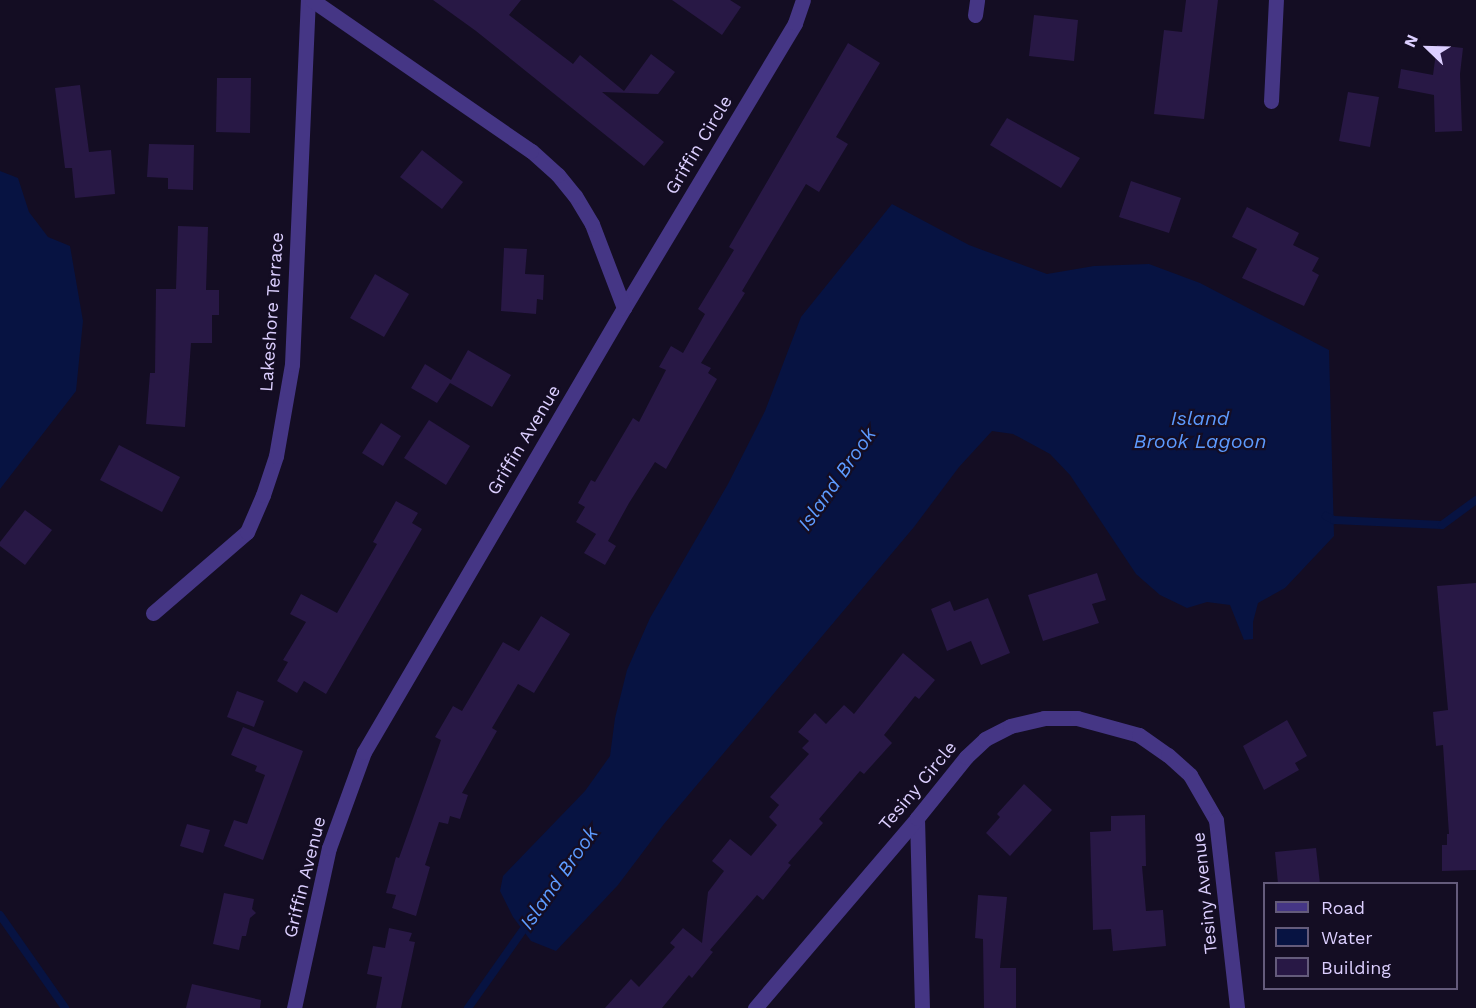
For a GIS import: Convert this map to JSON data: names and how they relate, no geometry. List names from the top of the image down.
{
  "streets": {
    "street": [
      "Griffin Circle",
      "Lakeshore Terrace",
      "Griffin Avenue",
      "Tesiny Circle",
      "Tesiny Avenue"
    ]
  },
  "crossings": [
    ["Griffin Circle", "Griffin Avenue"],
    ["Tesiny Circle", "Tesiny Avenue"]
  ],
  "water": ["Island Brook Lagoon", "Island Brook"],
  "legend": ["Road", "Water", "Building"],
  "north": "top left"
}
